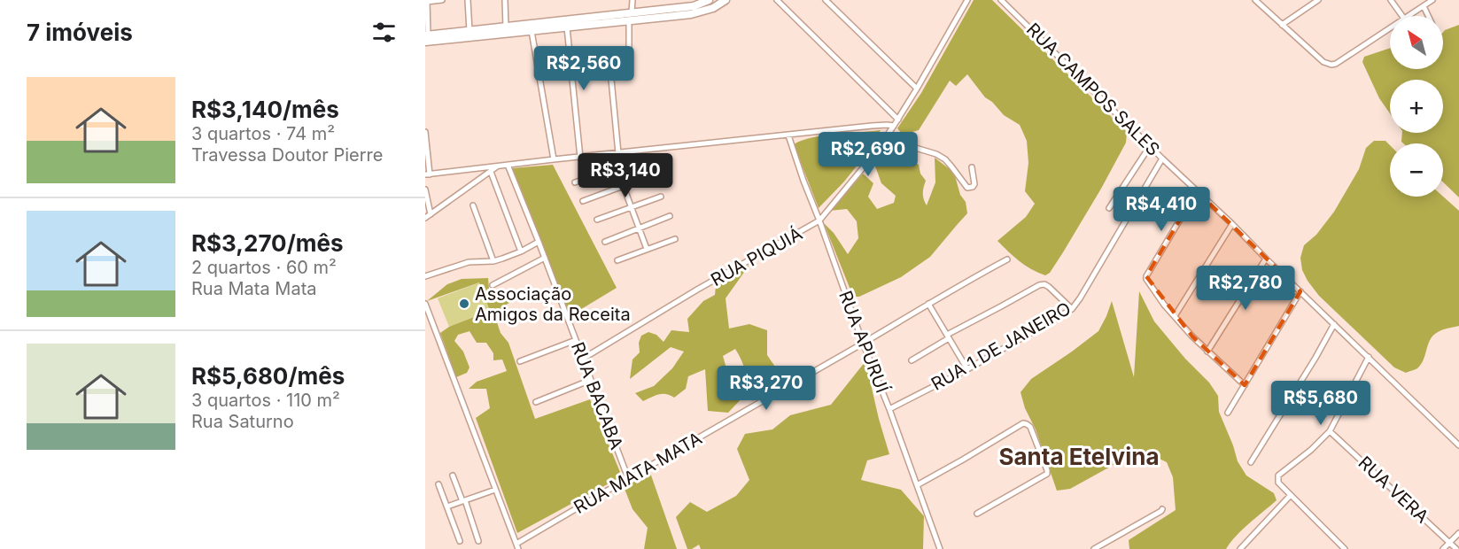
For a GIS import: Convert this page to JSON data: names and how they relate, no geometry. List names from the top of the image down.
{
  "streets": {
    "street": [
      "RUA CAMPOS SALES",
      "RUA PIQUIÁ",
      "RUA APURUÍ",
      "RUA 1 DE JANEIRO",
      "RUA BACABA",
      "RUA MATA MATA",
      "RUA VERA"
    ]
  },
  "crossings": [
    ["RUA CAMPOS SALES", "RUA 1 DE JANEIRO"],
    ["RUA PIQUIÁ", "RUA APURUÍ"],
    ["RUA PIQUIÁ", "RUA BACABA"],
    ["RUA APURUÍ", "RUA 1 DE JANEIRO"],
    ["RUA APURUÍ", "RUA MATA MATA"],
    ["RUA BACABA", "RUA MATA MATA"]
  ],
  "districts": ["Santa Etelvina"],
  "places": ["Associação Amigos da Receita"],
  "north": "top left",
  "page": {
    "heading": "7 imóveis",
    "map_buttons": ["+", "−"],
    "price": [
      "R$2,560",
      "R$2,690",
      "R$3,140",
      "R$4,410",
      "R$2,780",
      "R$3,270",
      "R$5,680"
    ],
    "list": [
      {
        "name": "R$3,140/mês",
        "note": "3 quartos · 74 m² · Travessa Doutor Pierre"
      },
      {
        "name": "R$3,270/mês",
        "note": "2 quartos · 60 m² · Rua Mata Mata"
      },
      {
        "name": "R$5,680/mês",
        "note": "3 quartos · 110 m² · Rua Saturno"
      }
    ]
  }
}
